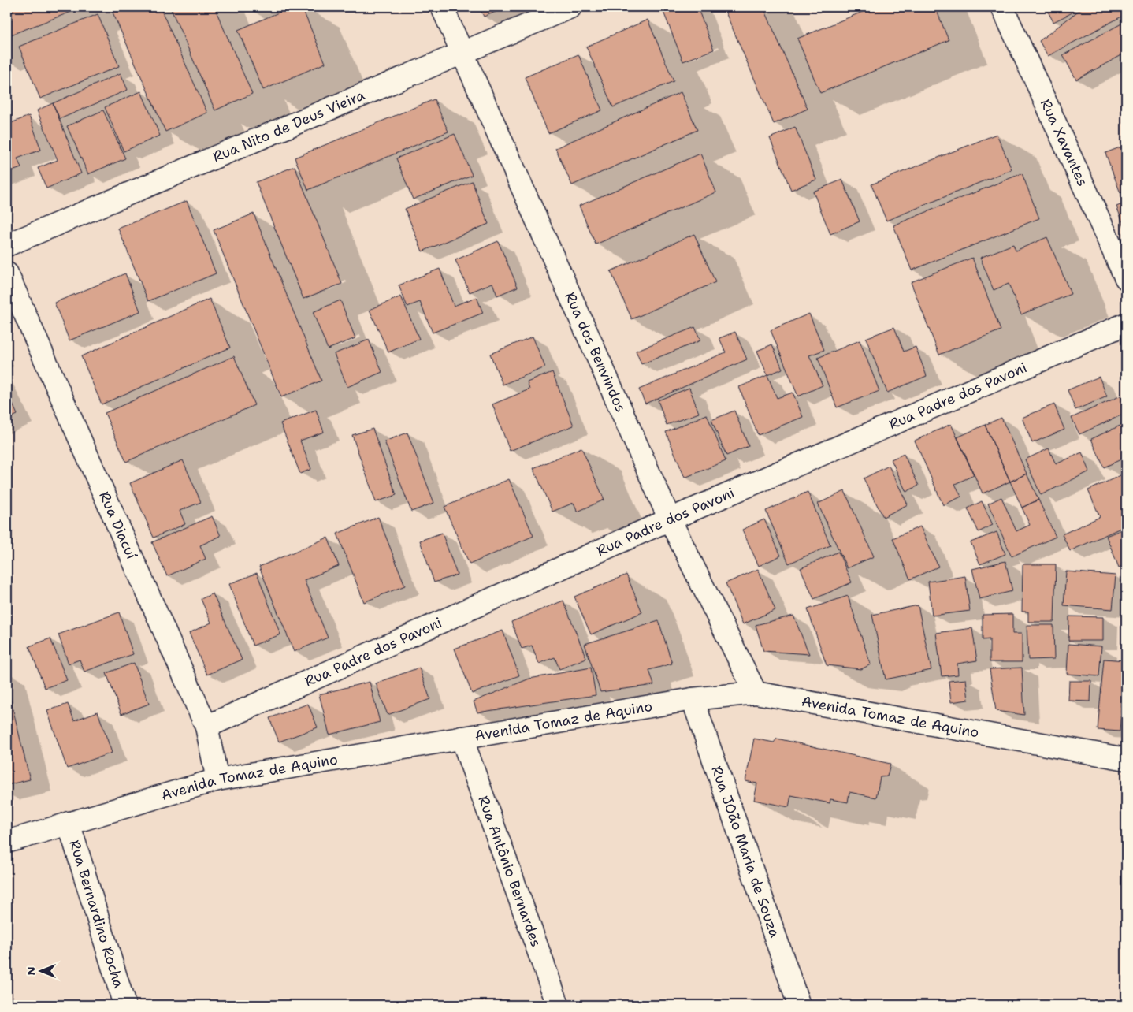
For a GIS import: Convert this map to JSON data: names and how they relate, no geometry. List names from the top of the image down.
{
  "streets": {
    "street": [
      "Rua Nito de Deus Vieira",
      "Rua Xavantes",
      "Rua dos Benvindos",
      "Rua Padre dos Pavoni",
      "Rua Diacuí",
      "Avenida Tomaz de Aquino",
      "Rua JOão Maria de Souza",
      "Rua Antônio Bernardes",
      "Rua Bernardino Rocha"
    ]
  },
  "crossings": [
    ["Rua Nito de Deus Vieira", "Rua dos Benvindos"],
    ["Rua dos Benvindos", "Rua Padre dos Pavoni"],
    ["Rua dos Benvindos", "Avenida Tomaz de Aquino"],
    ["Rua Padre dos Pavoni", "Rua Diacuí"],
    ["Rua Diacuí", "Avenida Tomaz de Aquino"],
    ["Avenida Tomaz de Aquino", "Rua JOão Maria de Souza"],
    ["Avenida Tomaz de Aquino", "Rua Antônio Bernardes"],
    ["Avenida Tomaz de Aquino", "Rua Bernardino Rocha"]
  ],
  "north": "left"
}
